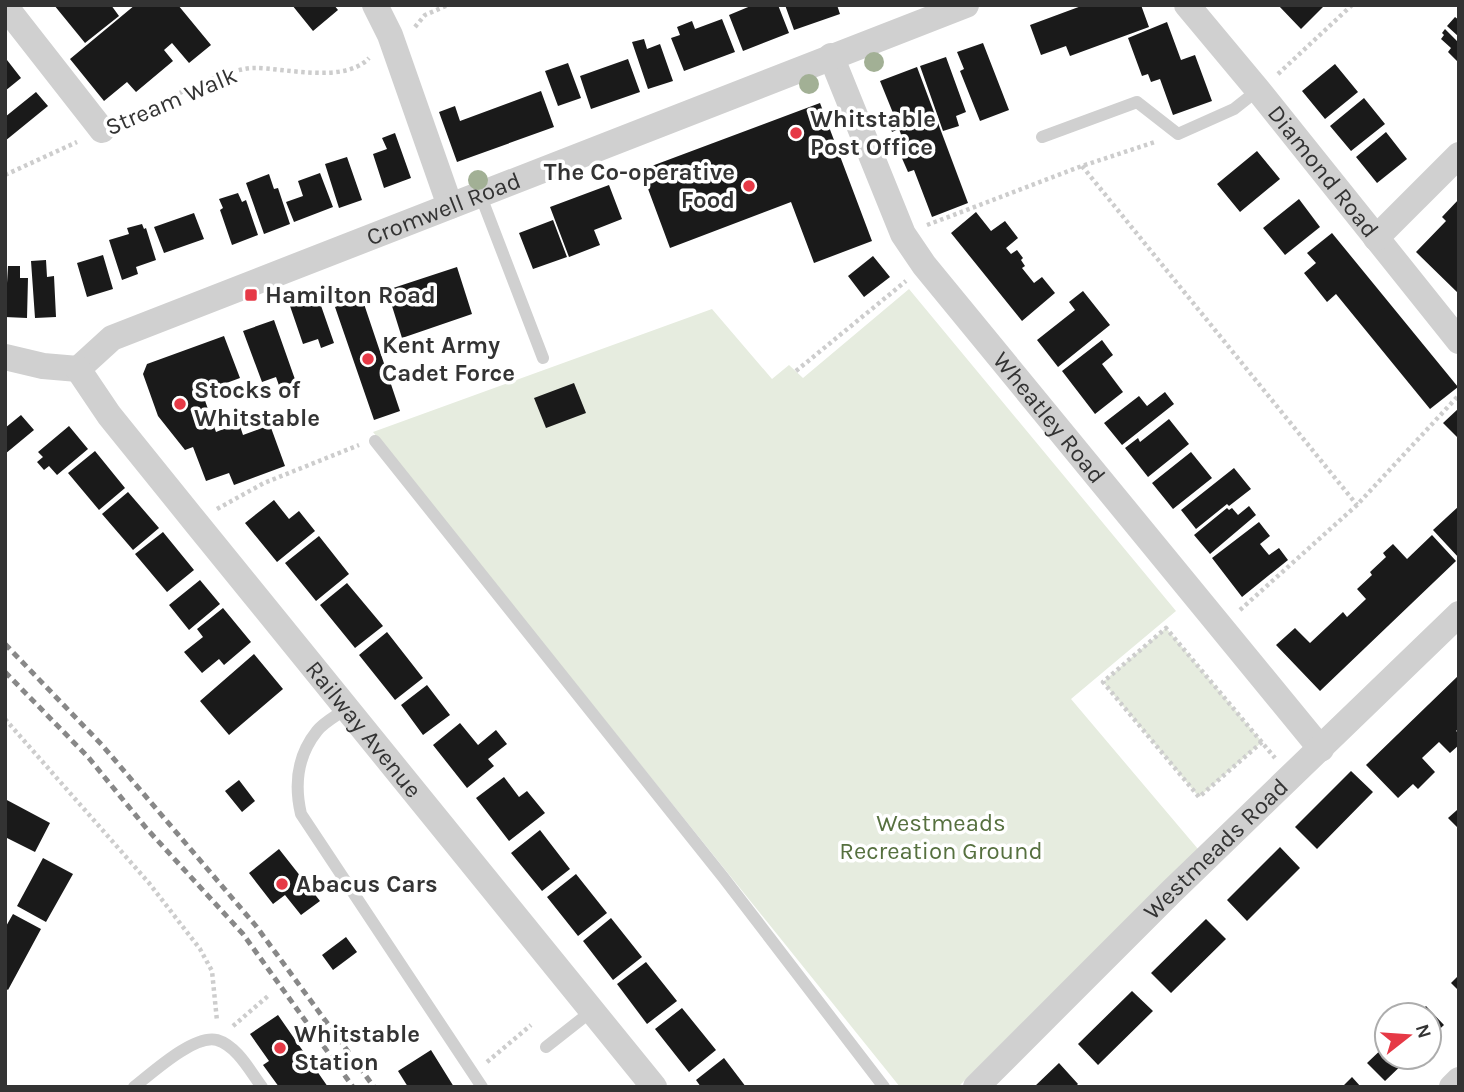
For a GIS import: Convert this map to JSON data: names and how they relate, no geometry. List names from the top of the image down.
{
  "streets": {
    "street": [
      "Diamond Road",
      "Cromwell Road",
      "Wheatley Road",
      "Railway Avenue",
      "Westmeads Road"
    ],
    "path": ["Stream Walk"]
  },
  "crossings": [
    ["Cromwell Road", "Wheatley Road"],
    ["Cromwell Road", "Railway Avenue"],
    ["Wheatley Road", "Westmeads Road"]
  ],
  "parks": ["Westmeads Recreation Ground"],
  "places": {
    "other": [
      "Whitstable Post Office",
      "The Co-operative Food",
      "Kent Army Cadet Force",
      "Stocks of Whitstable",
      "Abacus Cars",
      "Whitstable Station"
    ],
    "transit": ["Hamilton Road"]
  },
  "north": "right"
}
